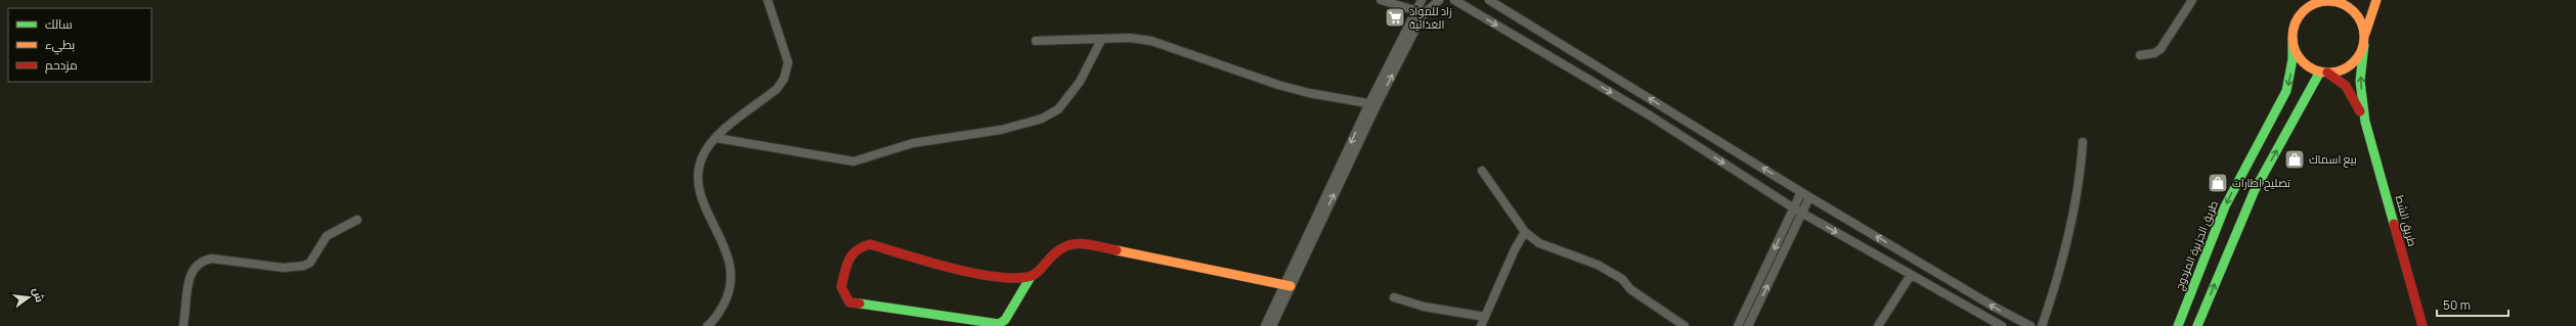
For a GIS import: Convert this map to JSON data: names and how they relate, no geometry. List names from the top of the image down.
{
  "streets": {
    "main road": ["طريق الشط", "طريق الجزيرة المزدوج"]
  },
  "places": {
    "supermarket": ["زاد للمواد الغذائية"],
    "shop": ["بيع اسماك", "تصليح اطارات"]
  },
  "legend": ["سالك", "بطيء", "مزدحم"],
  "scale_bar": "50 m",
  "north": "right"
}
